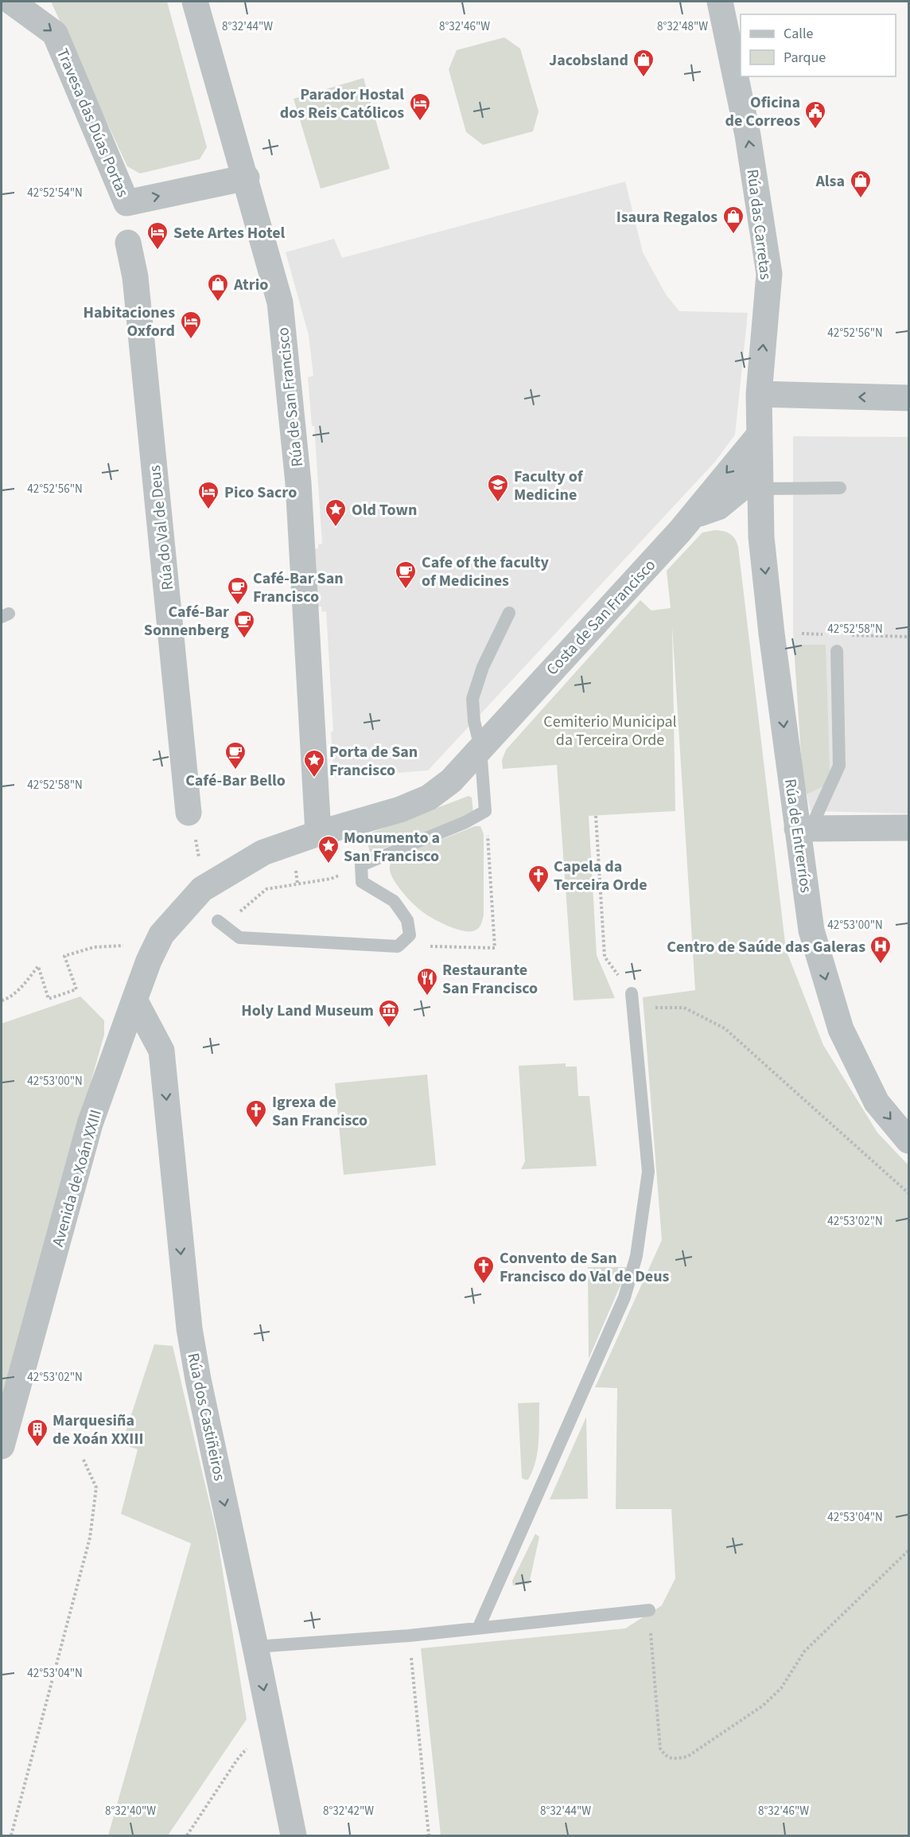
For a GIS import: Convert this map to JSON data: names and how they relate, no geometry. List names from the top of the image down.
{
  "streets": {
    "street": [
      "Travesa das Dúas Portas",
      "Rúa das Carretas",
      "Rúa de San Francisco",
      "Rúa do Val de Deus",
      "Costa de San Francisco",
      "Rúa de Entrerríos",
      "Avenida de Xoán XXIII",
      "Rúa dos Castiñeiros"
    ]
  },
  "crossings": [
    ["Travesa das Dúas Portas", "Rúa de San Francisco"],
    ["Travesa das Dúas Portas", "Rúa do Val de Deus"],
    ["Rúa das Carretas", "Costa de San Francisco"],
    ["Rúa das Carretas", "Rúa de Entrerríos"],
    ["Rúa de San Francisco", "Costa de San Francisco"],
    ["Costa de San Francisco", "Rúa de Entrerríos"],
    ["Costa de San Francisco", "Avenida de Xoán XXIII"],
    ["Avenida de Xoán XXIII", "Rúa dos Castiñeiros"]
  ],
  "one_way": ["Rúa das Carretas", "Rúa de Entrerríos", "Rúa dos Castiñeiros"],
  "parks": ["Cemiterio Municipal da Terceira Orde"],
  "places": {
    "shop": [
      "Jacobsland",
      "Alsa",
      "Isaura Regalos",
      "Atrio"
    ],
    "hotel": [
      "Parador Hostal dos Reis Católicos",
      "Sete Artes Hotel",
      "Habitaciones Oxford",
      "Pico Sacro"
    ],
    "public building": ["Oficina de Correos"],
    "school or university": ["Faculty of Medicine"],
    "place": ["Old Town", "Porta de San Francisco", "Monumento a San Francisco"],
    "cafe": [
      "Cafe of the faculty of Medicines",
      "Café-Bar San Francisco",
      "Café-Bar Sonnenberg",
      "Café-Bar Bello"
    ],
    "church": ["Capela da Terceira Orde", "Igrexa de San Francisco", "Convento de San Francisco do Val de Deus"],
    "hospital": ["Centro de Saúde das Galeras"],
    "restaurant": ["Restaurante San Francisco"],
    "museum": ["Holy Land Museum"],
    "building": ["Marquesiña de Xoán XXIII"]
  },
  "legend": ["Calle", "Parque"],
  "coordinates": [
    "8°32'44\"W",
    "8°32'46\"W",
    "8°32'48\"W",
    "42°52'54\"N",
    "42°52'56\"N",
    "42°52'58\"N",
    "42°53'00\"N",
    "42°53'02\"N",
    "42°53'04\"N",
    "8°32'40\"W",
    "8°32'42\"W"
  ]
}
